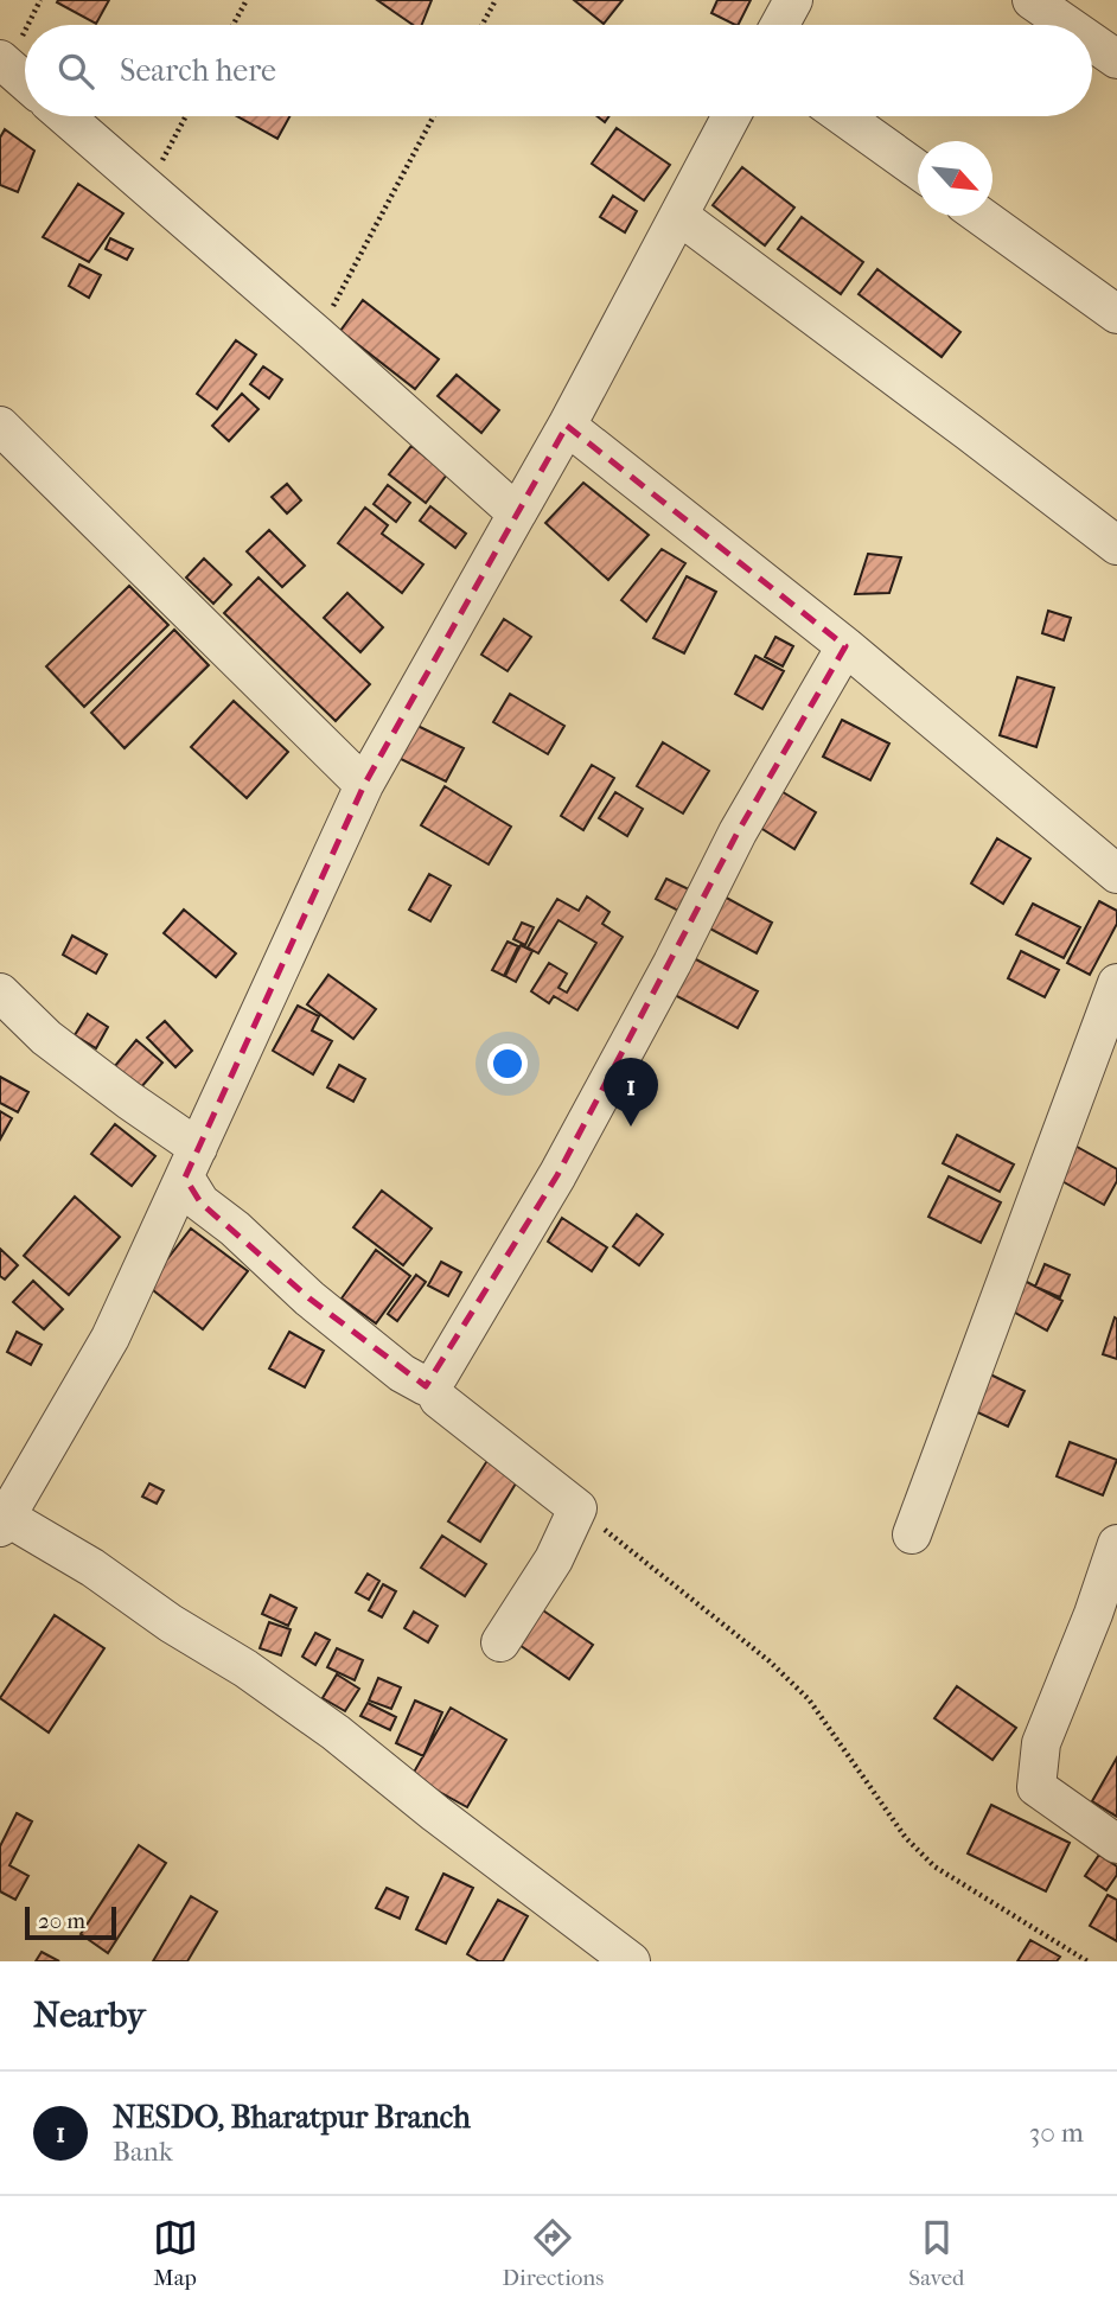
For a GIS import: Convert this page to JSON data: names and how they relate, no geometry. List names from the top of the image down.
{
  "scale_bar": "20 m",
  "north": "bottom right",
  "page": {
    "search": "Search here",
    "pins": "1",
    "scale": "20 m",
    "heading": "Nearby",
    "list": [
      {
        "mark": "1",
        "name": "NESDO, Bharatpur Branch",
        "note": "Bank",
        "value": "30 m"
      }
    ],
    "nav": ["Map", "Directions", "Saved"]
  }
}
